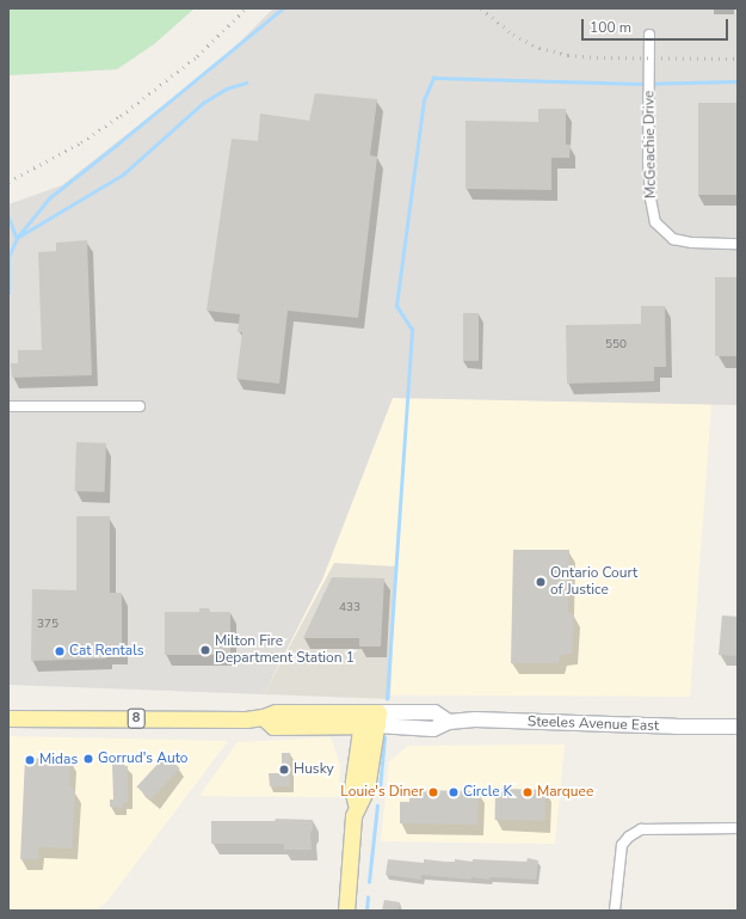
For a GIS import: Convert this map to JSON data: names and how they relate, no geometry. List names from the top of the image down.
{
  "streets": {
    "main road": ["8", "Steeles Avenue East"],
    "street": ["McGeachie Drive"]
  },
  "places": [
    "Ontario Court of Justice",
    "Milton Fire Department Station 1",
    "Cat Rentals",
    "Gorrud's Auto",
    "Midas",
    "Husky",
    "Louie's Diner",
    "Circle K",
    "Marquee"
  ],
  "house_numbers": ["550", "433", "375"],
  "scale_bar": "100 m"
}
